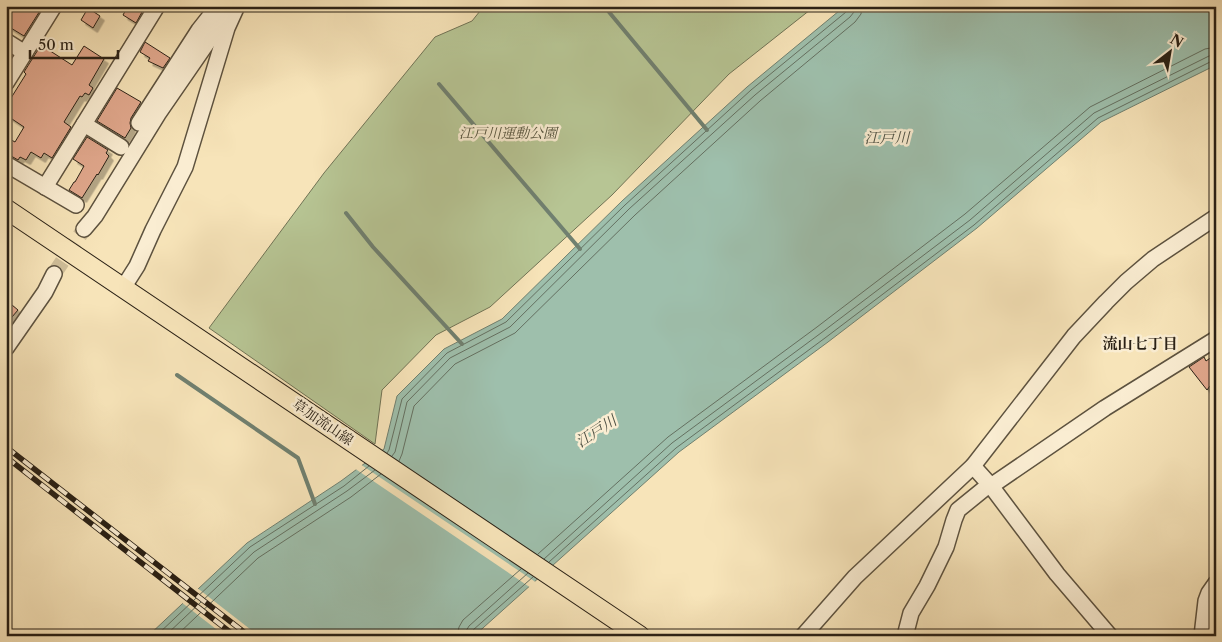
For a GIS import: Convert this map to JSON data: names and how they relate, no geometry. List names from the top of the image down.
{
  "streets": {
    "main road": ["草加流山線"]
  },
  "districts": ["流山七丁目"],
  "water": ["江戸川"],
  "parks": ["江戸川運動公園"],
  "scale_bar": "50 m",
  "north": "top right"
}
